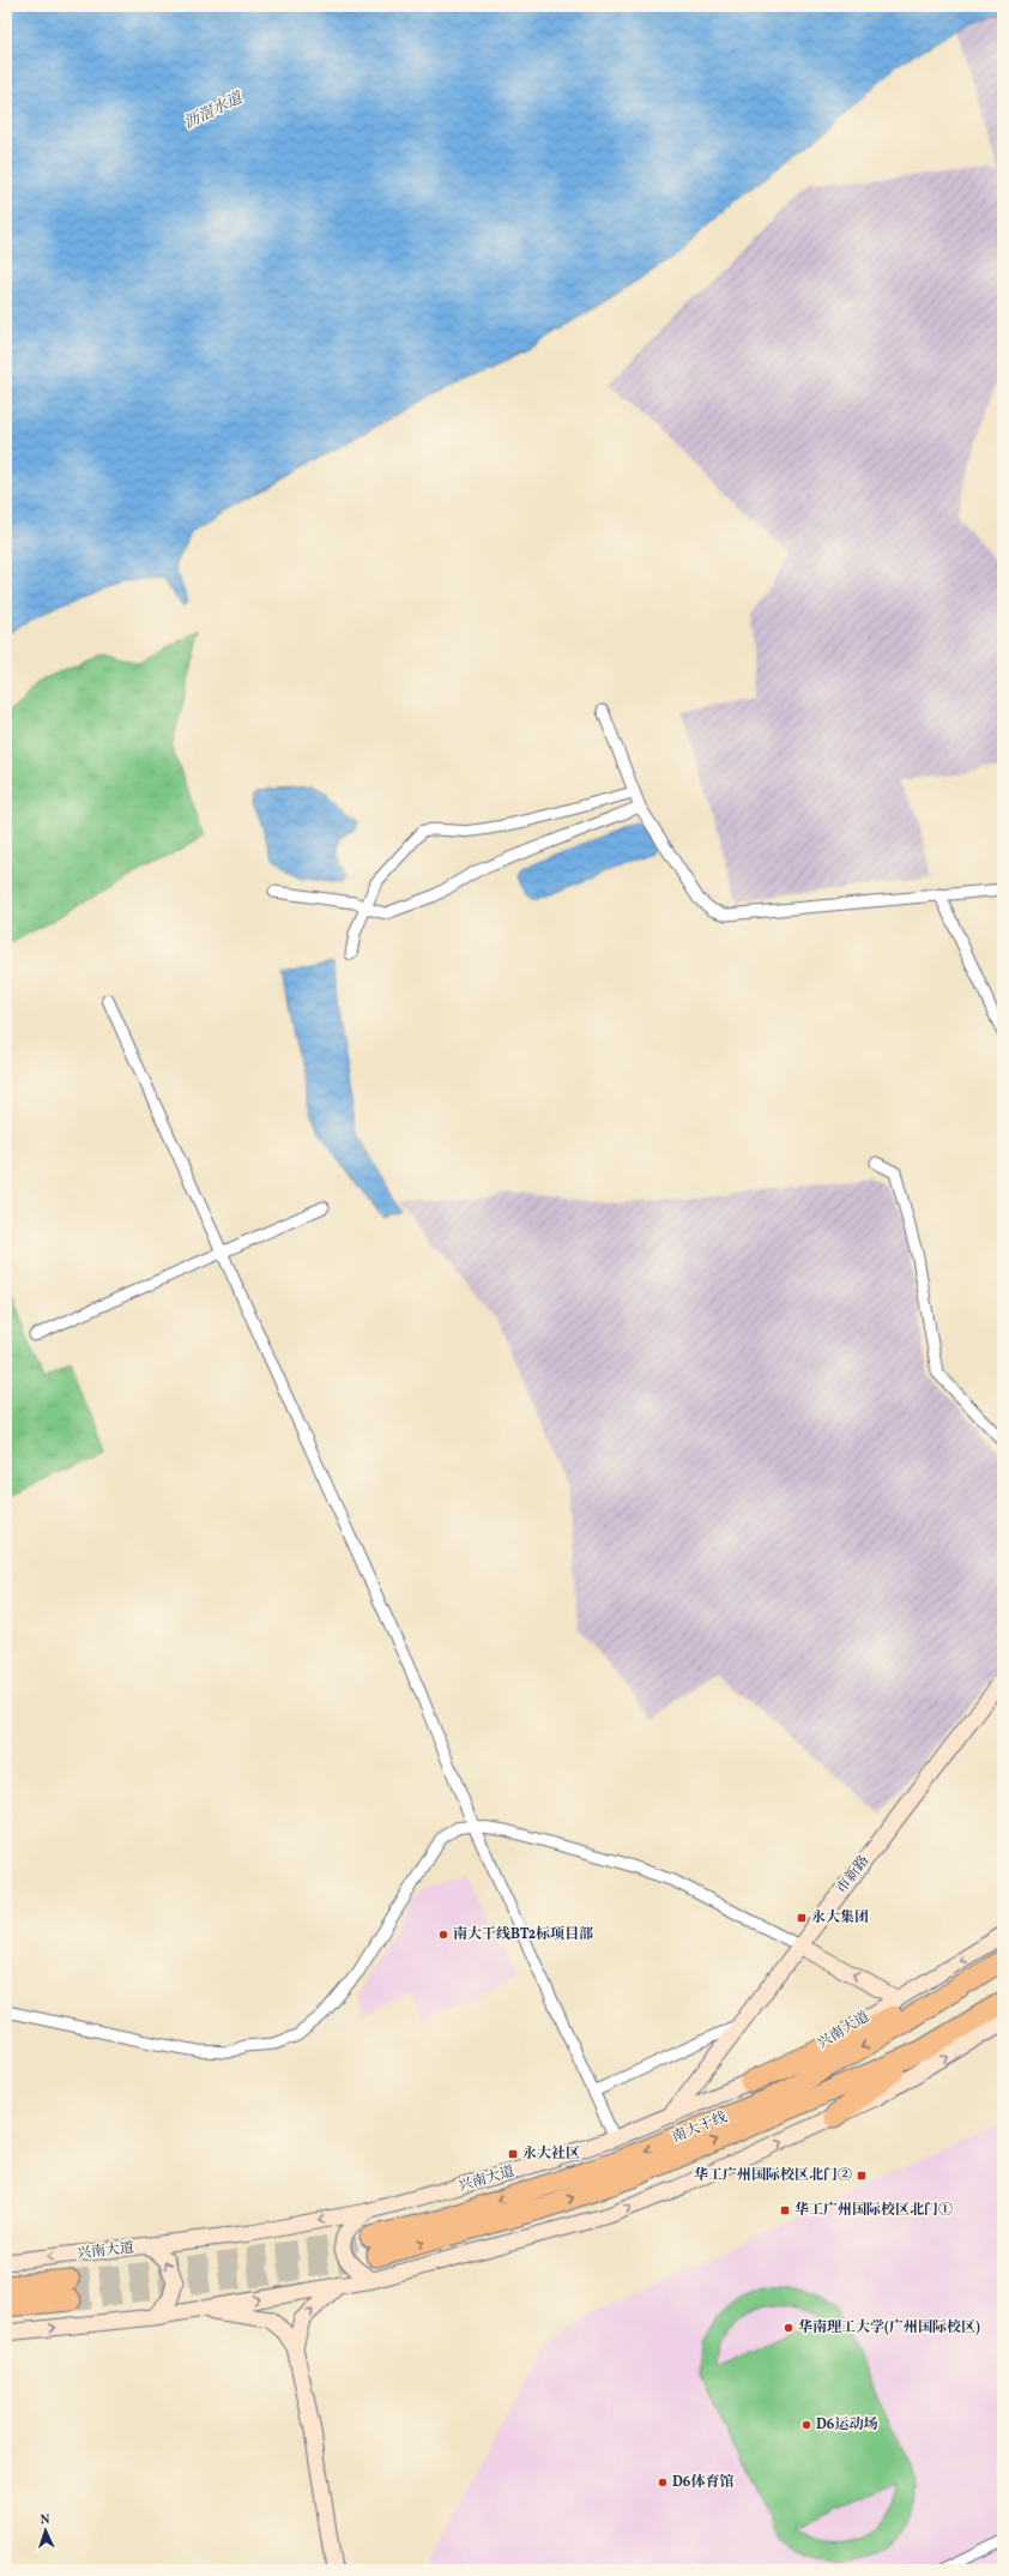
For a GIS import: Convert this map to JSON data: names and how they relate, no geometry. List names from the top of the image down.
{
  "streets": {
    "highway": ["南大干线"],
    "main road": ["市新路", "兴南大道"]
  },
  "crossings": [
    ["市新路", "兴南大道"]
  ],
  "water": ["沥滘水道"],
  "places": {
    "transit": [
      "永大集团",
      "永大社区",
      "华工广州国际校区北门②",
      "华工广州国际校区北门①"
    ],
    "other": [
      "南大干线BT2标项目部",
      "华南理工大学(广州国际校区)",
      "D6运动场",
      "D6体育馆"
    ]
  },
  "north": "top"
}
